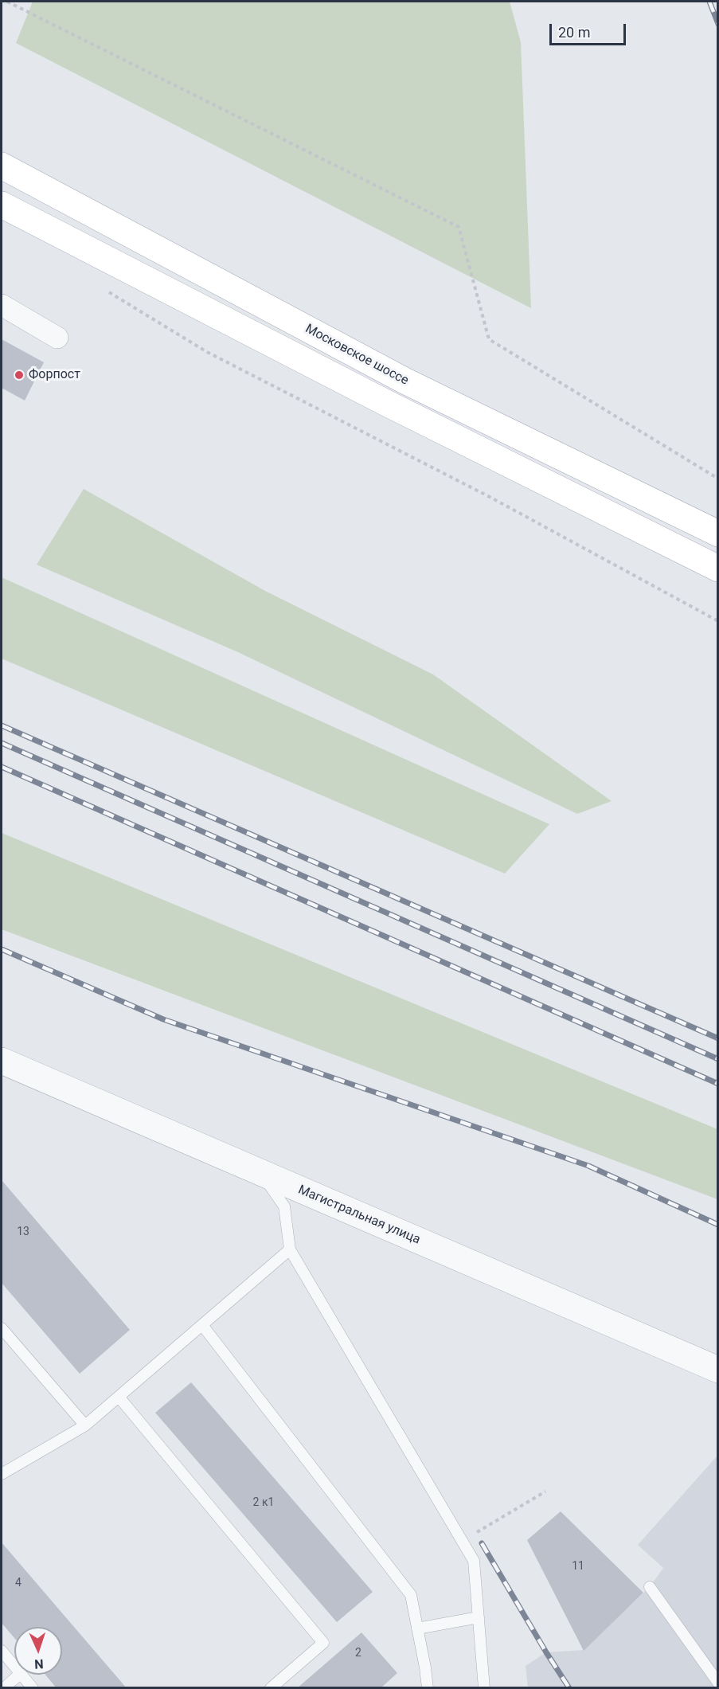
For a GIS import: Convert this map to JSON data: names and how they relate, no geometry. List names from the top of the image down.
{
  "streets": {
    "main road": ["Московское шоссе"],
    "street": ["Магистральная улица"]
  },
  "places": ["Форпост"],
  "house_numbers": [
    "13",
    "2 к1",
    "11",
    "4",
    "2"
  ],
  "scale_bar": "20 m",
  "north": "bottom"
}
